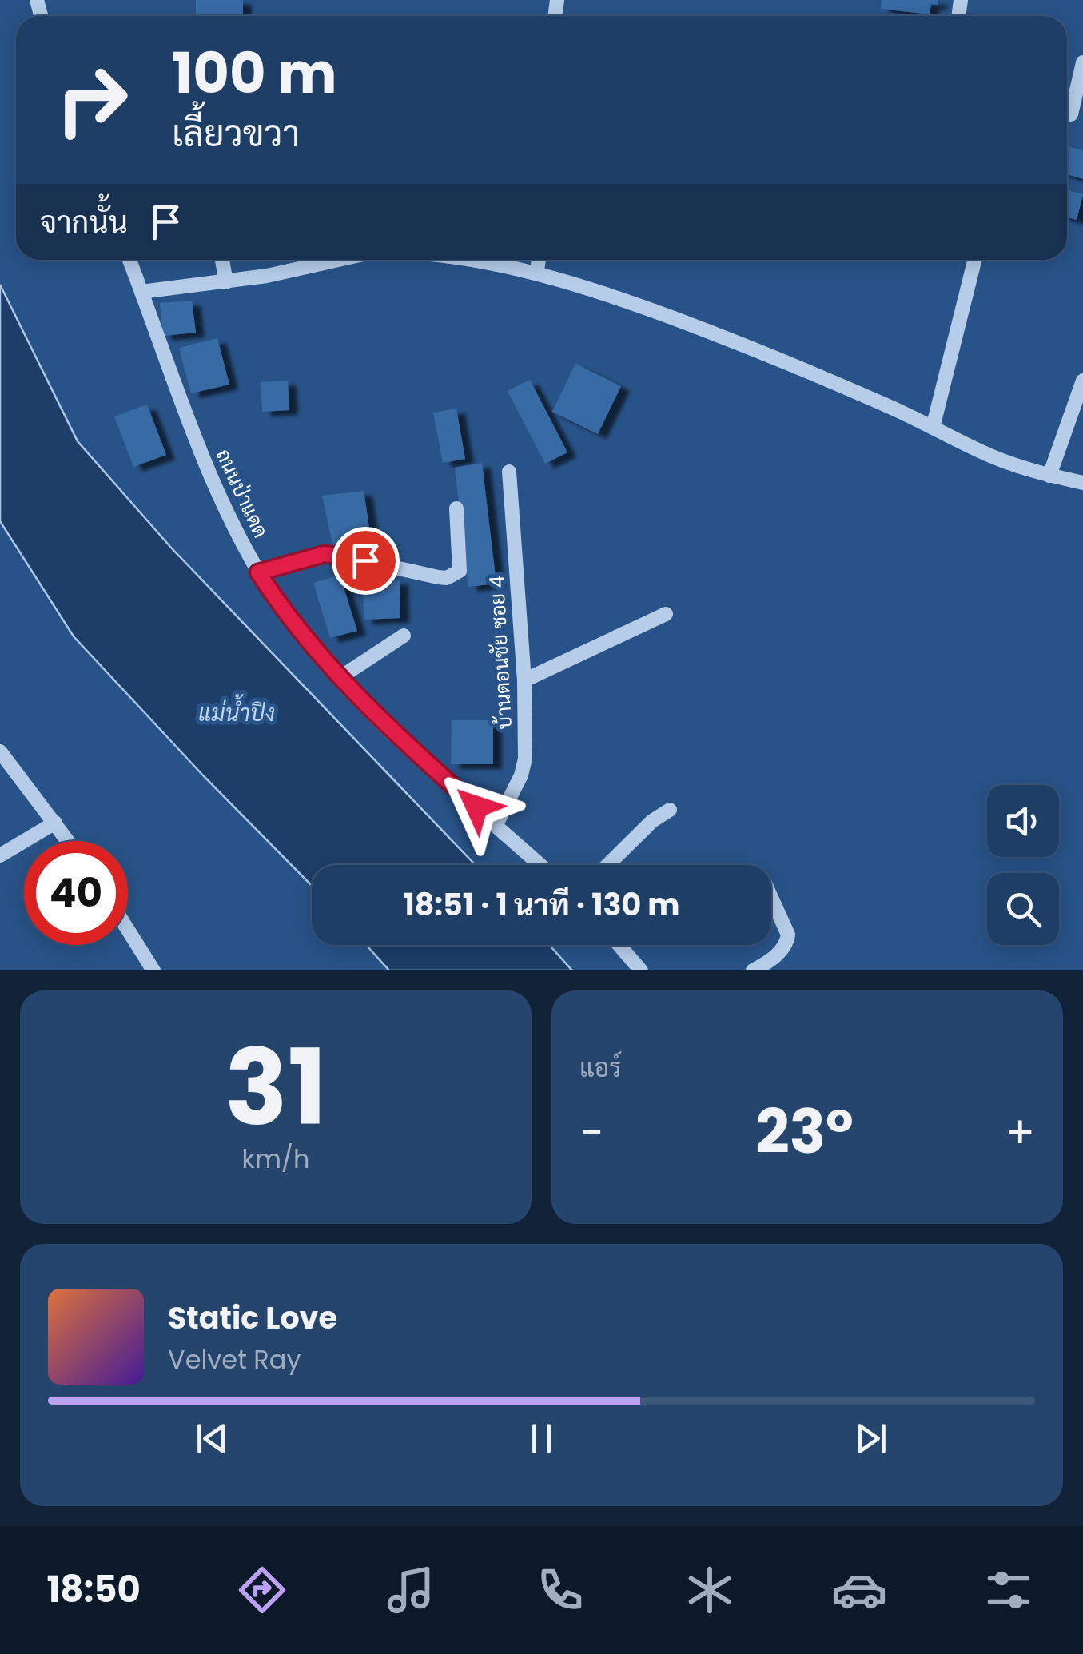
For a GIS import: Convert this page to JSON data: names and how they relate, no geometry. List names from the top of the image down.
{
  "streets": {
    "street": ["ถนนป่าแดด", "บ้านดอนชัย ซอย 4"]
  },
  "crossings": [
    ["ถนนป่าแดด", "บ้านดอนชัย ซอย 4"]
  ],
  "water": ["แม่น้ำปิง"],
  "page": {
    "turn": ["100 m", "เลี้ยวขวา"],
    "then": "จากนั้น",
    "limit": "40",
    "trip": "18:51 · 1 นาที · 130 m",
    "tile": [
      ["31", "km/h"],
      "แอร์"
    ],
    "heat": ["−", "23°", "+"],
    "song": ["Static Love", "Velvet Ray"],
    "tabs": "18:50"
  }
}
